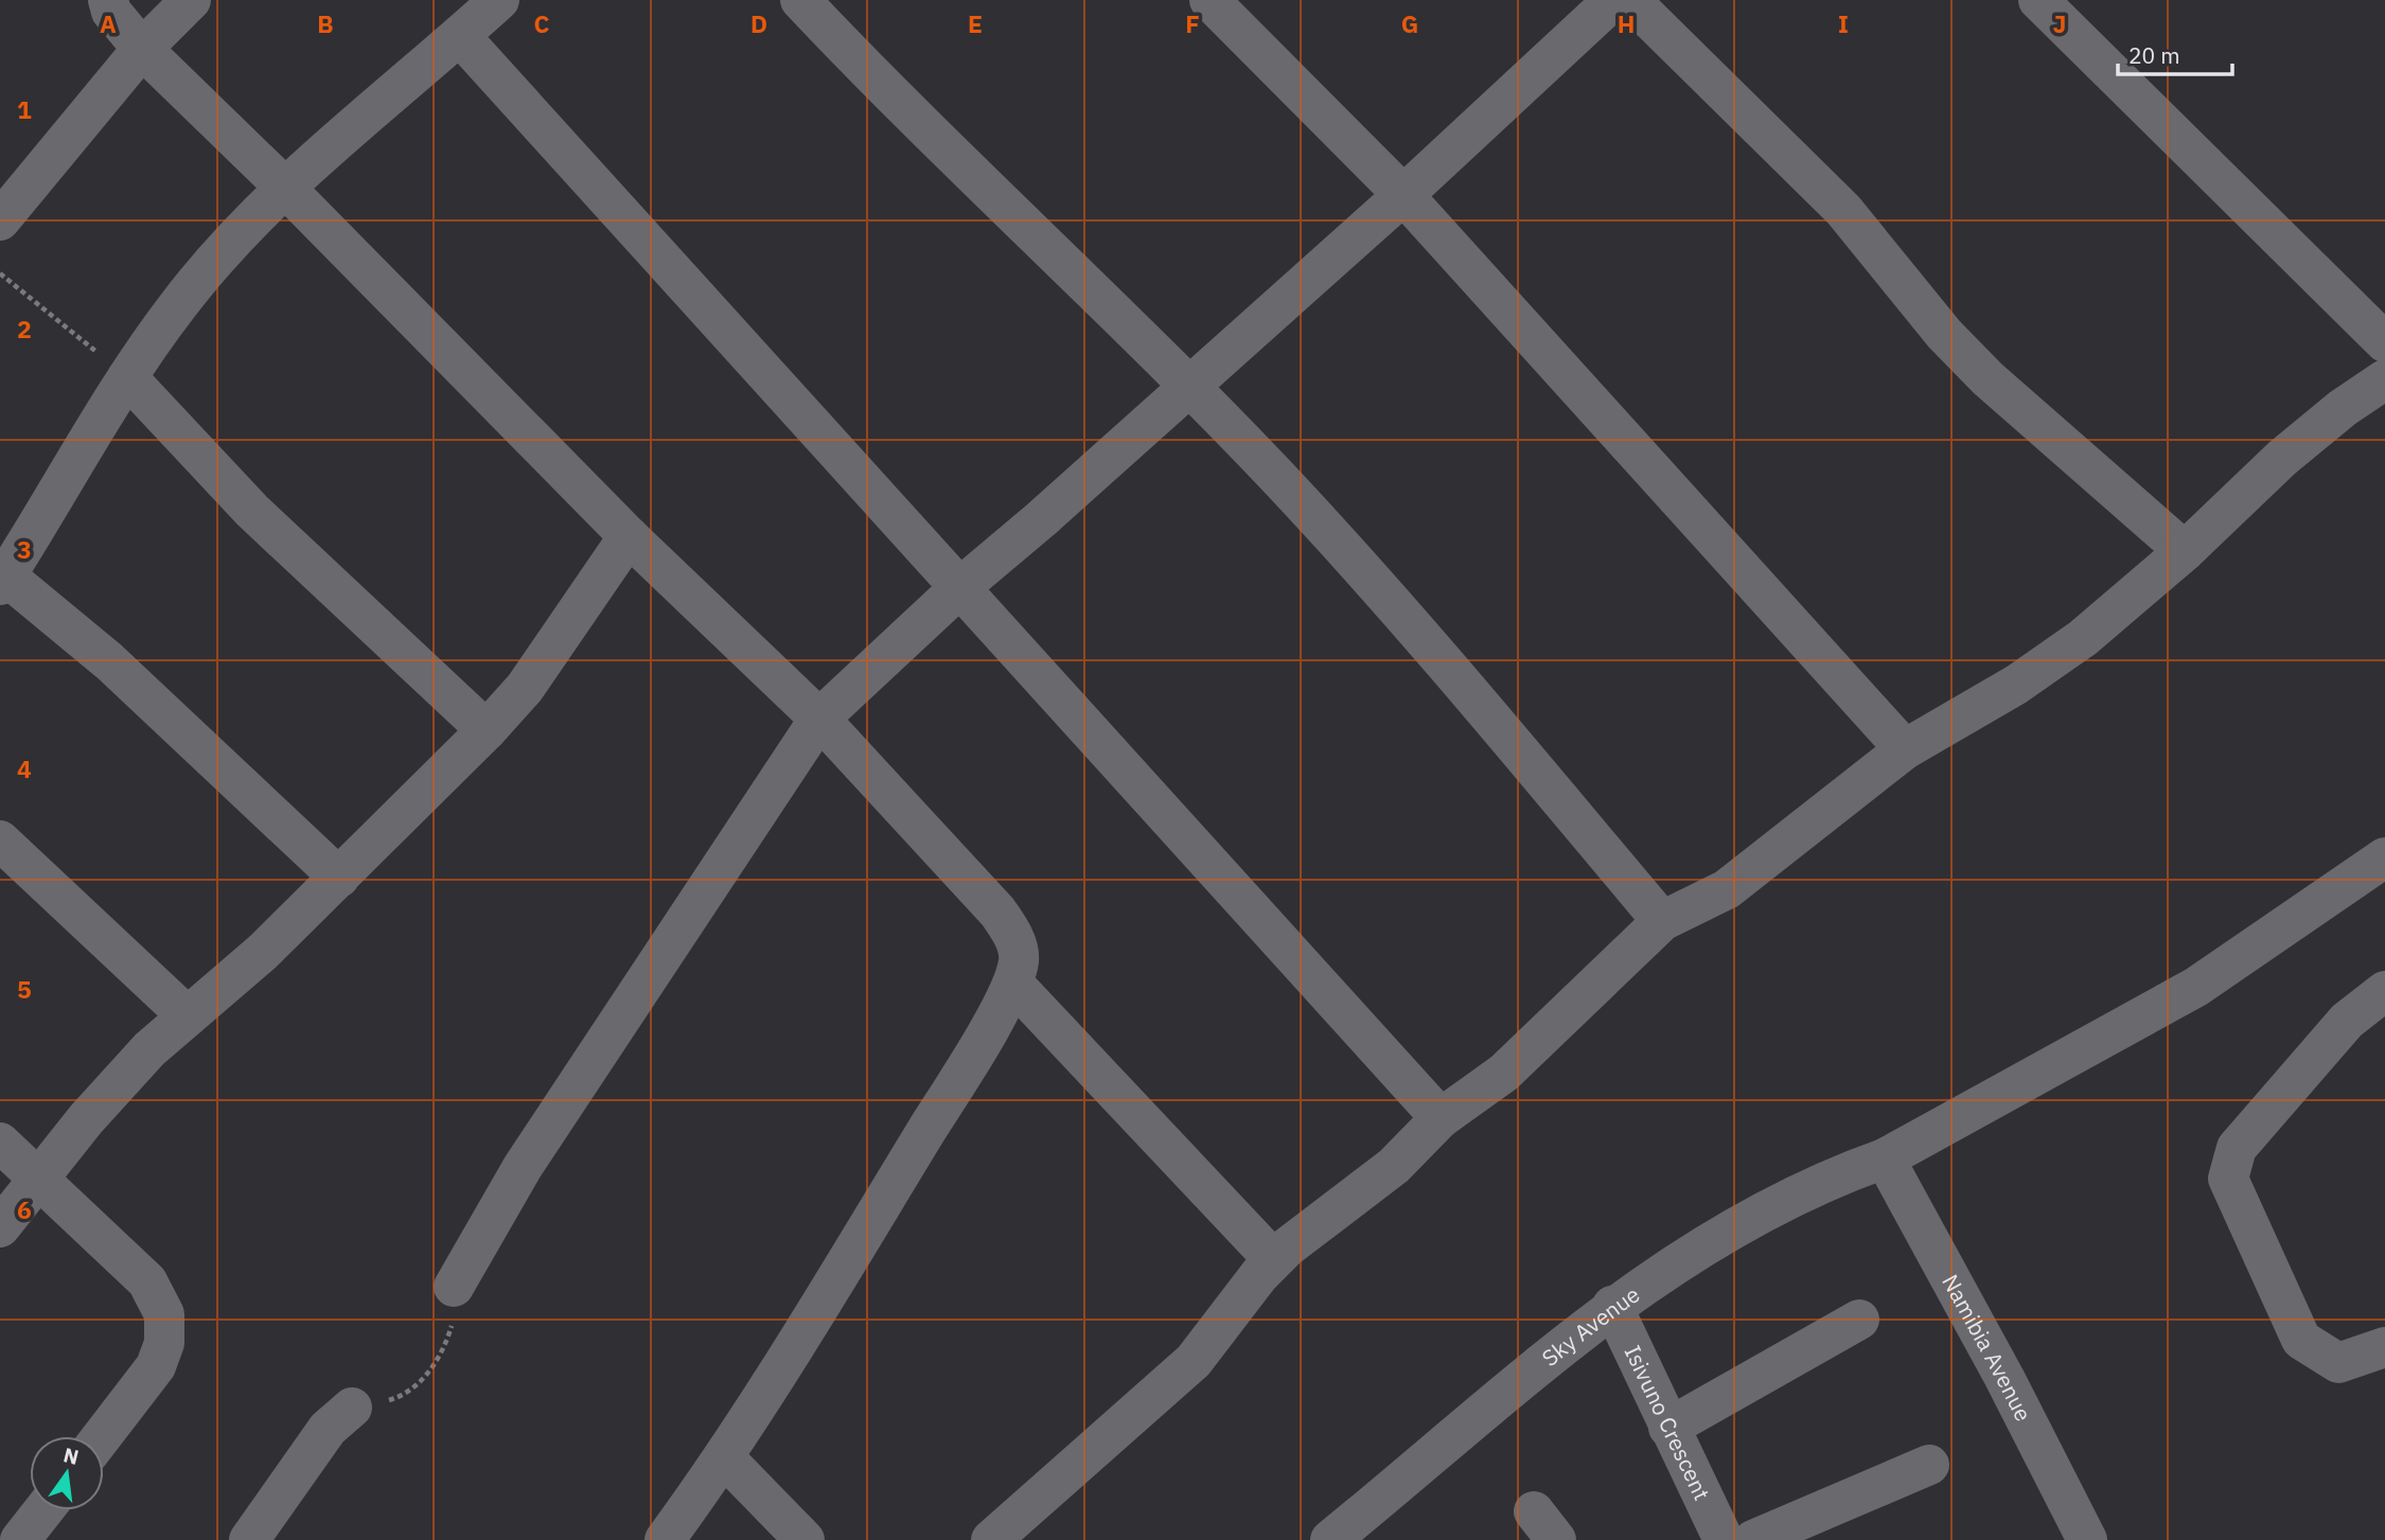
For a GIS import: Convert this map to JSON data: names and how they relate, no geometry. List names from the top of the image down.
{
  "streets": {
    "street": ["Sky Avenue", "Namibia Avenue", "Isivuno Crescent"]
  },
  "crossings": [
    ["Sky Avenue", "Namibia Avenue"],
    ["Sky Avenue", "Isivuno Crescent"]
  ],
  "scale_bar": "20 m",
  "north": "top",
  "grid": {
    "columns": [
      "A",
      "B",
      "C",
      "D",
      "E",
      "F",
      "G",
      "H",
      "I",
      "J"
    ],
    "rows": [
      "1",
      "2",
      "3",
      "4",
      "5",
      "6"
    ]
  }
}
